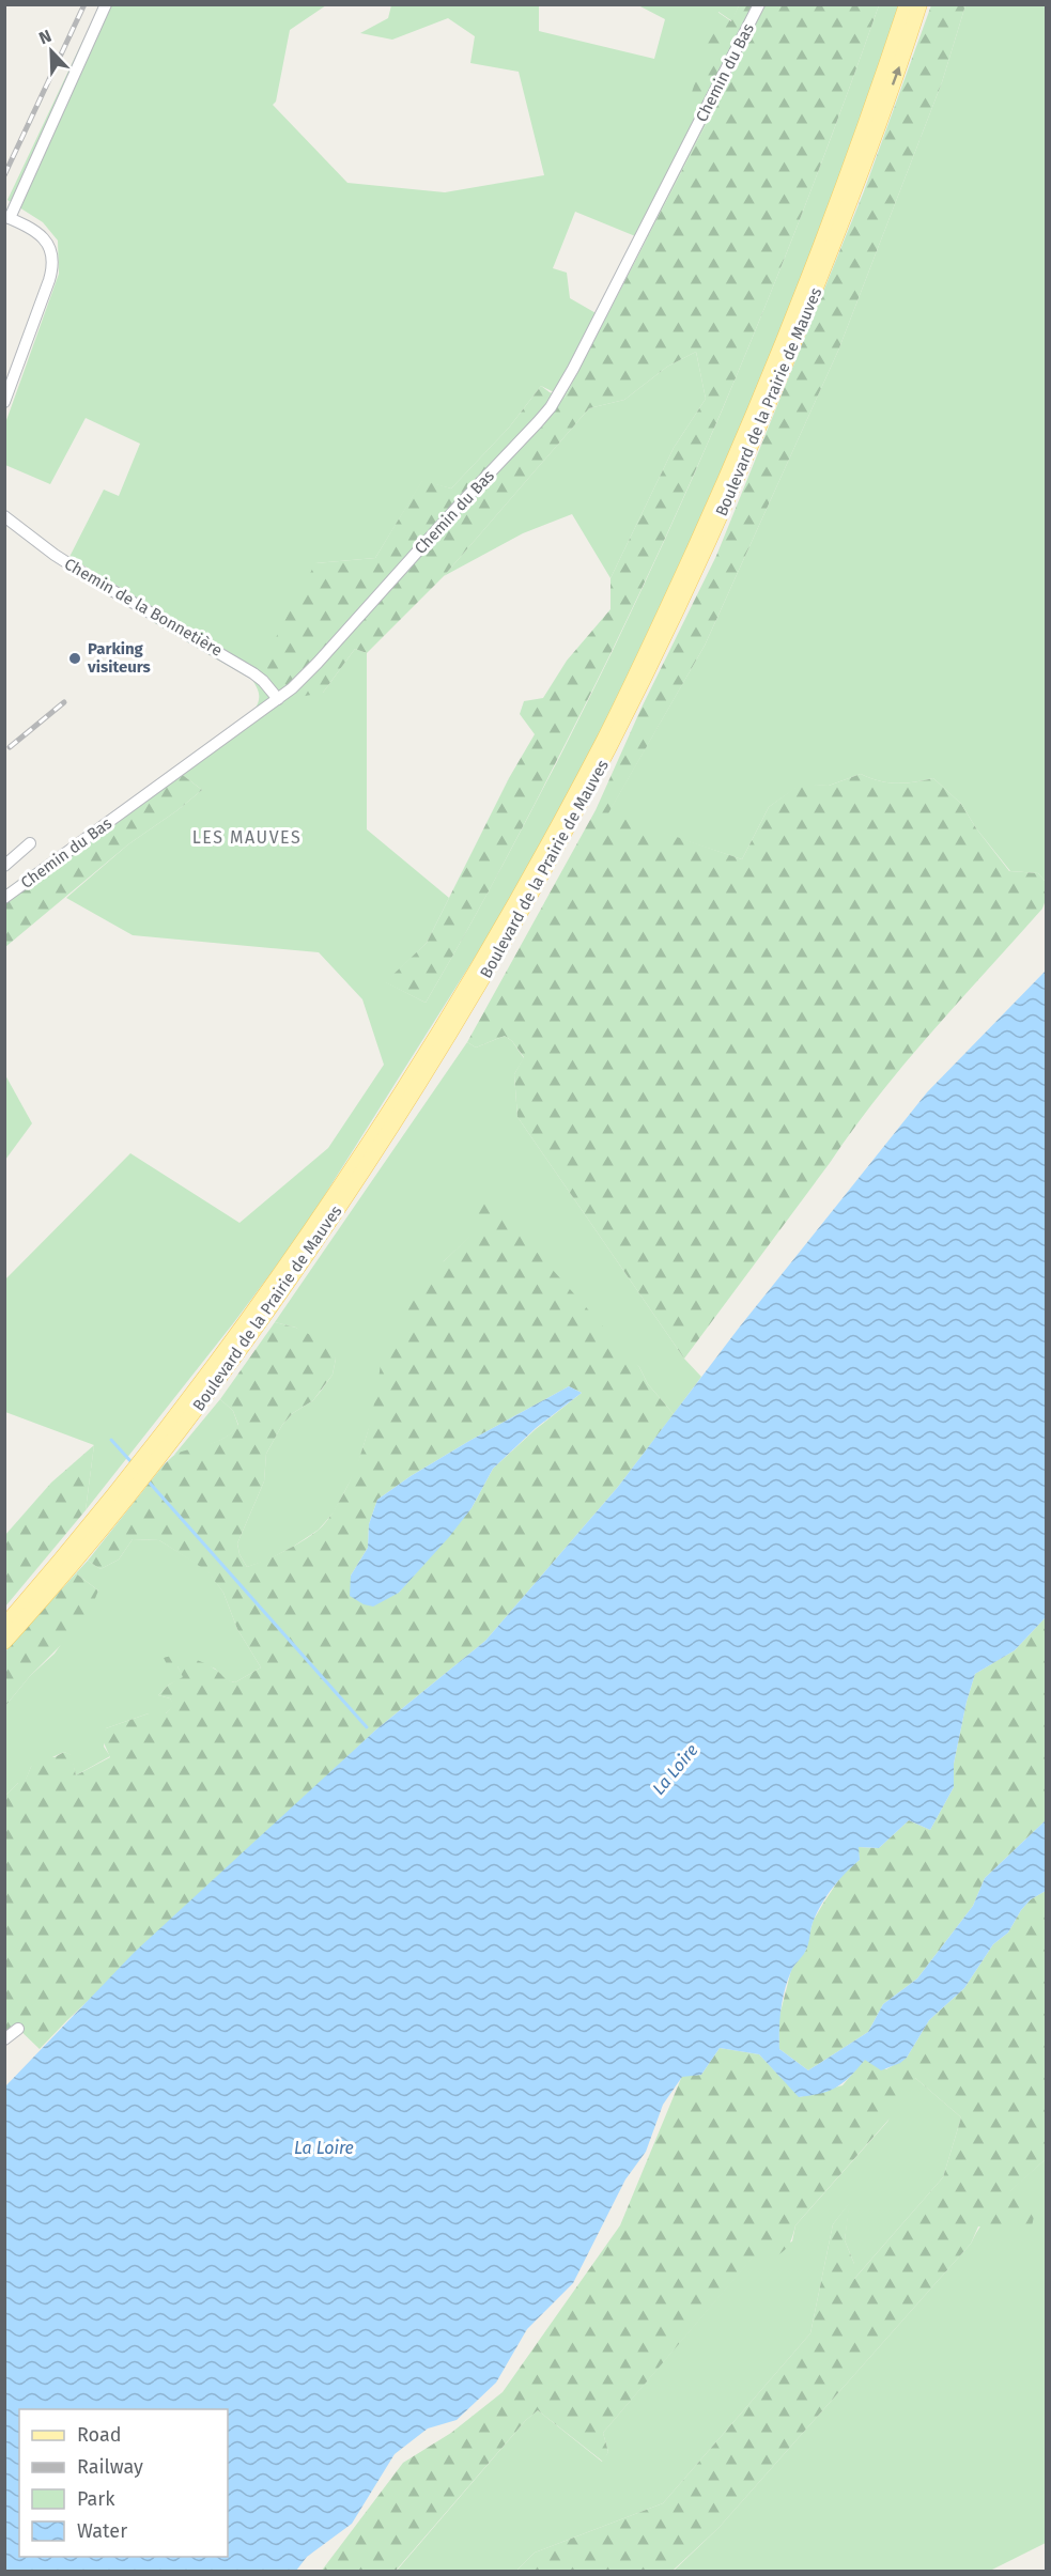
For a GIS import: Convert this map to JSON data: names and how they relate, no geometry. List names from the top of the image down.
{
  "streets": {
    "main road": ["Boulevard de la Prairie de Mauves"],
    "street": ["Chemin du Bas", "Chemin de la Bonnetière"]
  },
  "crossings": [
    ["Chemin du Bas", "Chemin de la Bonnetière"]
  ],
  "districts": ["LES MAUVES"],
  "water": ["La Loire"],
  "places": ["Parking visiteurs"],
  "legend": [
    "Road",
    "Railway",
    "Park",
    "Water"
  ],
  "north": "top left"
}
